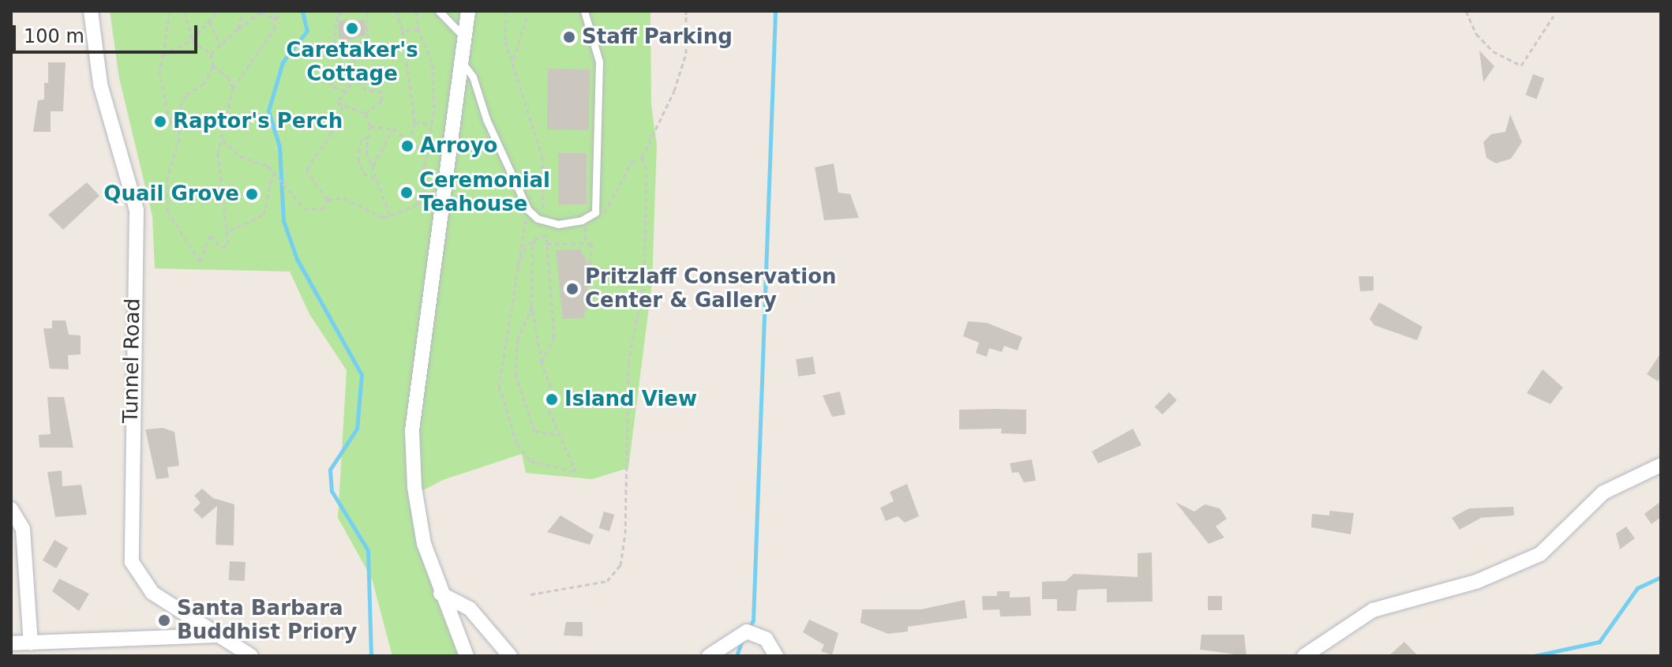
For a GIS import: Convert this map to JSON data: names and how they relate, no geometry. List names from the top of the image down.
{
  "streets": {
    "street": ["Tunnel Road"]
  },
  "places": [
    "Caretaker's Cottage",
    "Staff Parking",
    "Raptor's Perch",
    "Arroyo",
    "Ceremonial Teahouse",
    "Quail Grove",
    "Pritzlaff Conservation Center & Gallery",
    "Island View",
    "Santa Barbara Buddhist Priory"
  ],
  "scale_bar": "100 m"
}
